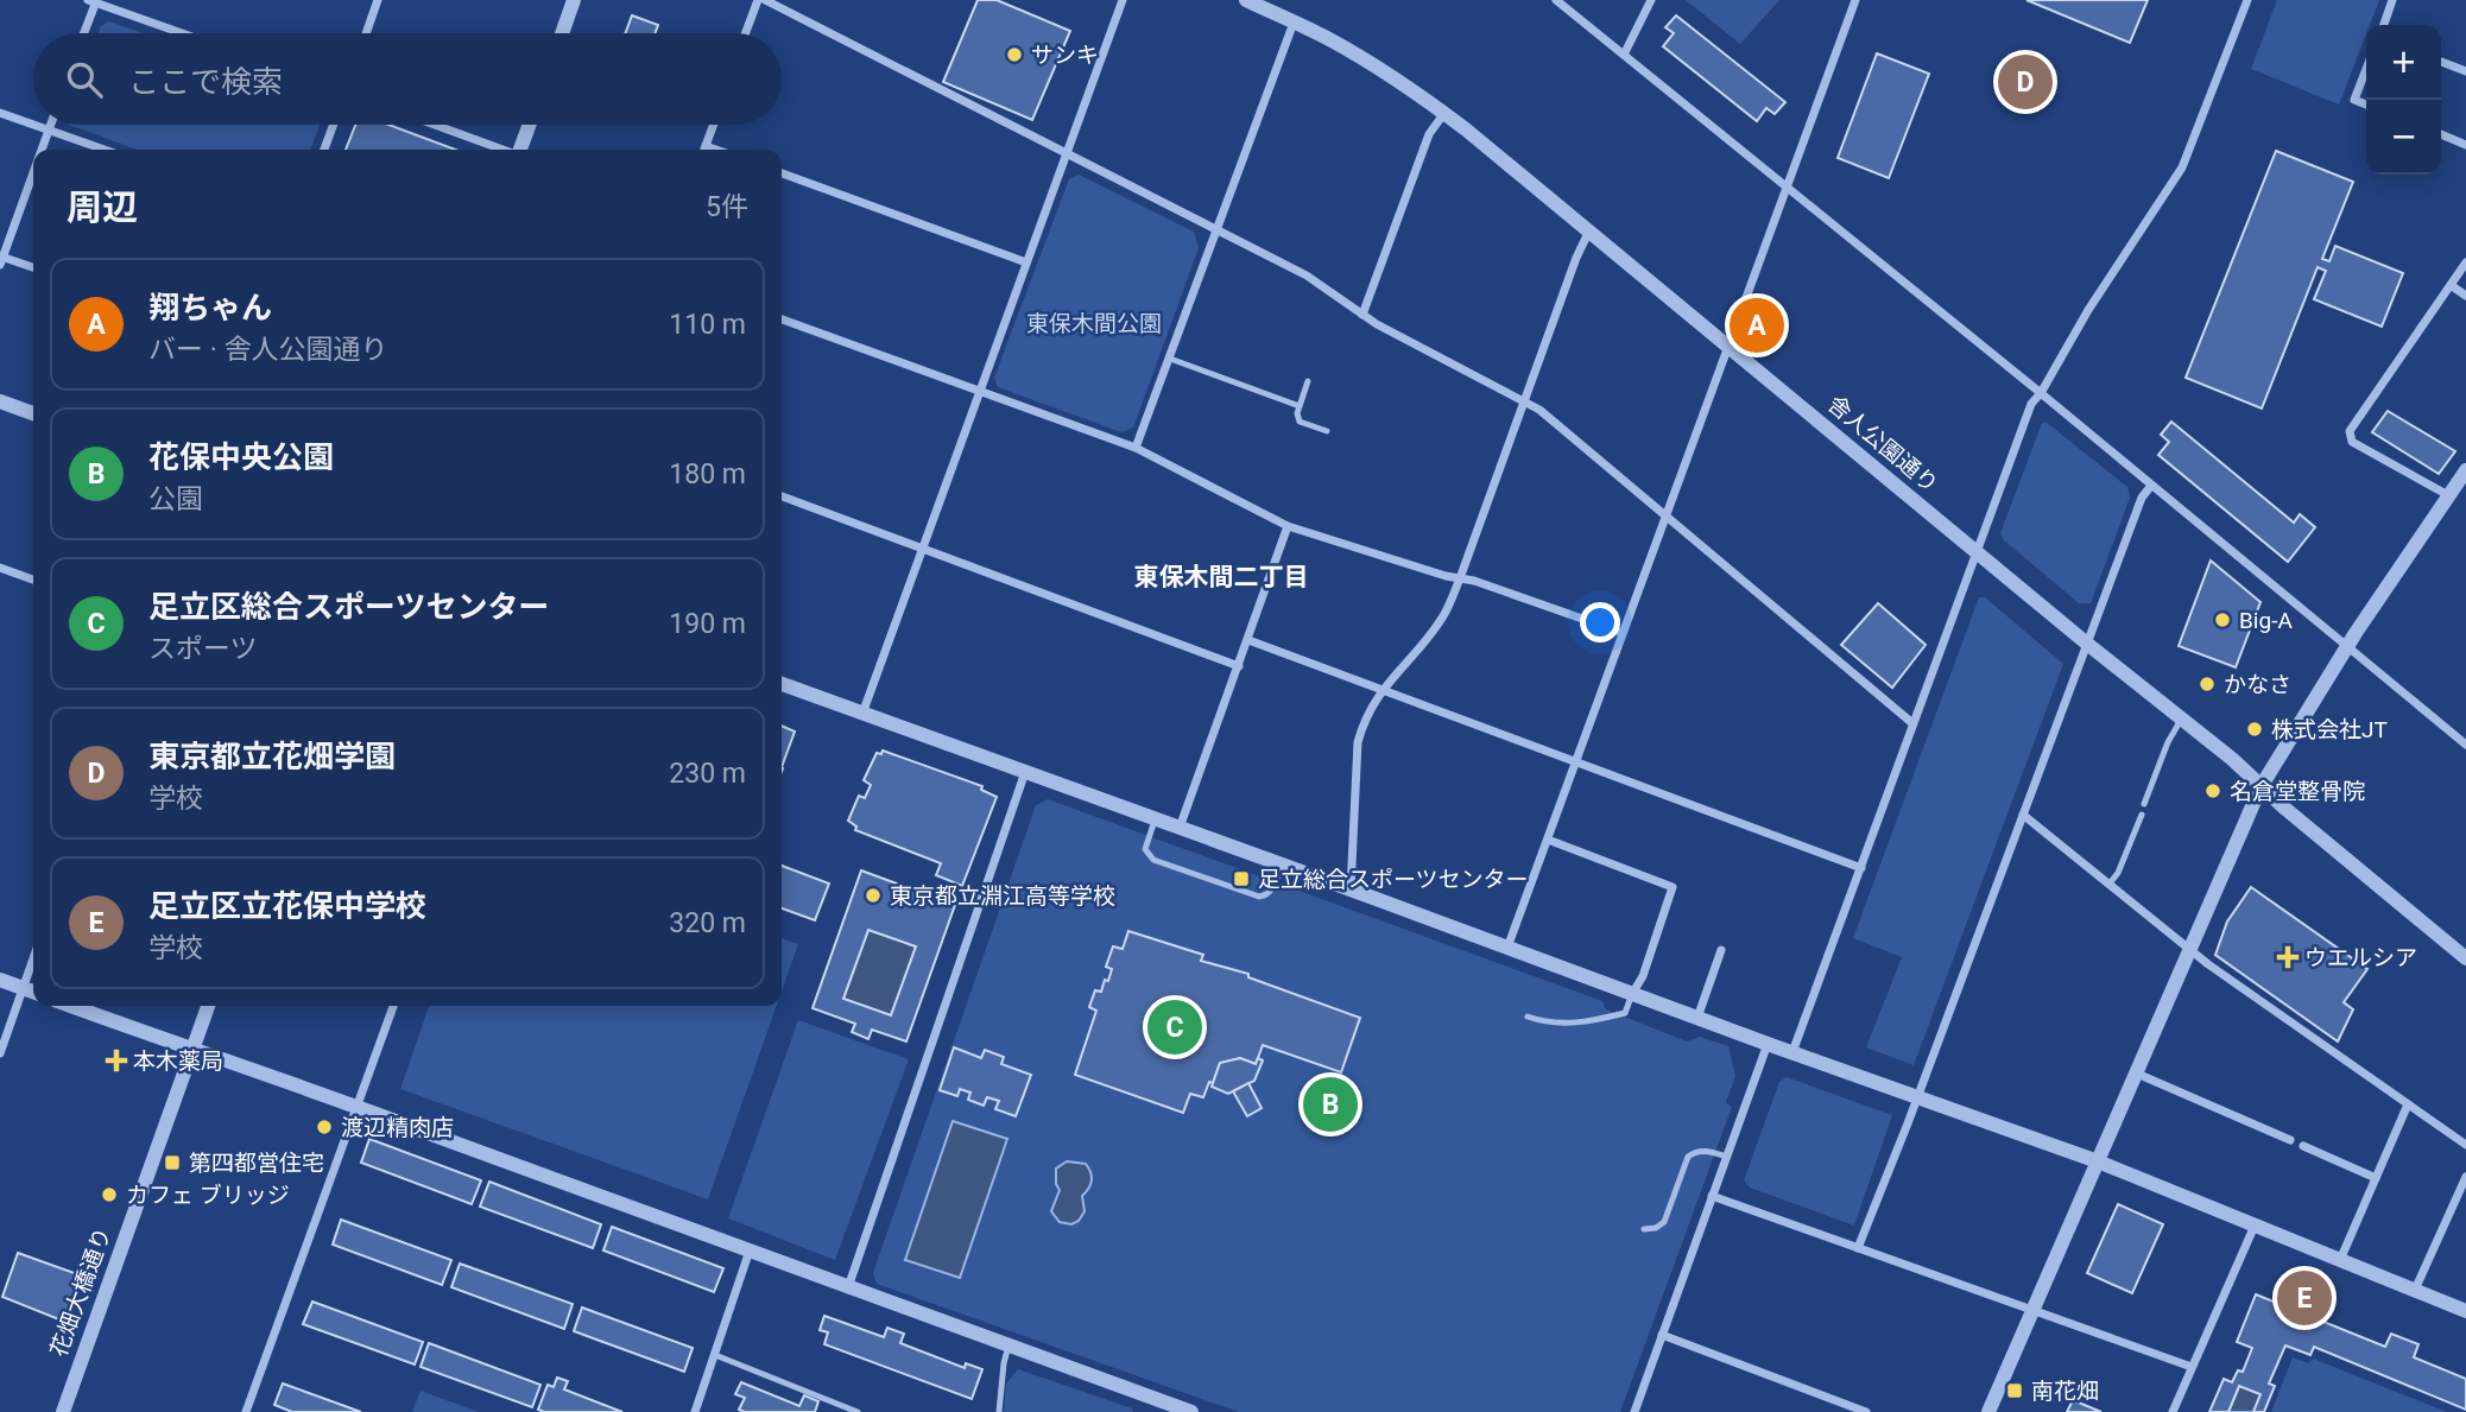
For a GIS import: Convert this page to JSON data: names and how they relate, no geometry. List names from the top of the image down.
{
  "streets": {
    "street": ["舎人公園通り", "花畑大橋通り"]
  },
  "districts": ["東保木間二丁目"],
  "parks": ["東保木間公園"],
  "places": {
    "other": [
      "サンキ",
      "Big-A",
      "かなさ",
      "株式会社JT",
      "名倉堂整骨院",
      "東京都立淵江高等学校",
      "渡辺精肉店",
      "カフェ ブリッジ"
    ],
    "transit": ["足立総合スポーツセンター", "第四都営住宅", "南花畑"],
    "health": ["ウエルシア", "本木薬局"]
  },
  "page": {
    "map_buttons": ["+", "−"],
    "search": "ここで検索",
    "pins": [
      "D",
      "A",
      "C",
      "B",
      "E"
    ],
    "heading": ["周辺", "5件"],
    "list": [
      {
        "mark": "A",
        "name": "翔ちゃん",
        "note": "バー · 舎人公園通り",
        "value": "110 m"
      },
      {
        "mark": "B",
        "name": "花保中央公園",
        "note": "公園",
        "value": "180 m"
      },
      {
        "mark": "C",
        "name": "足立区総合スポーツセンター",
        "note": "スポーツ",
        "value": "190 m"
      },
      {
        "mark": "D",
        "name": "東京都立花畑学園",
        "note": "学校",
        "value": "230 m"
      },
      {
        "mark": "E",
        "name": "足立区立花保中学校",
        "note": "学校",
        "value": "320 m"
      }
    ]
  }
}
